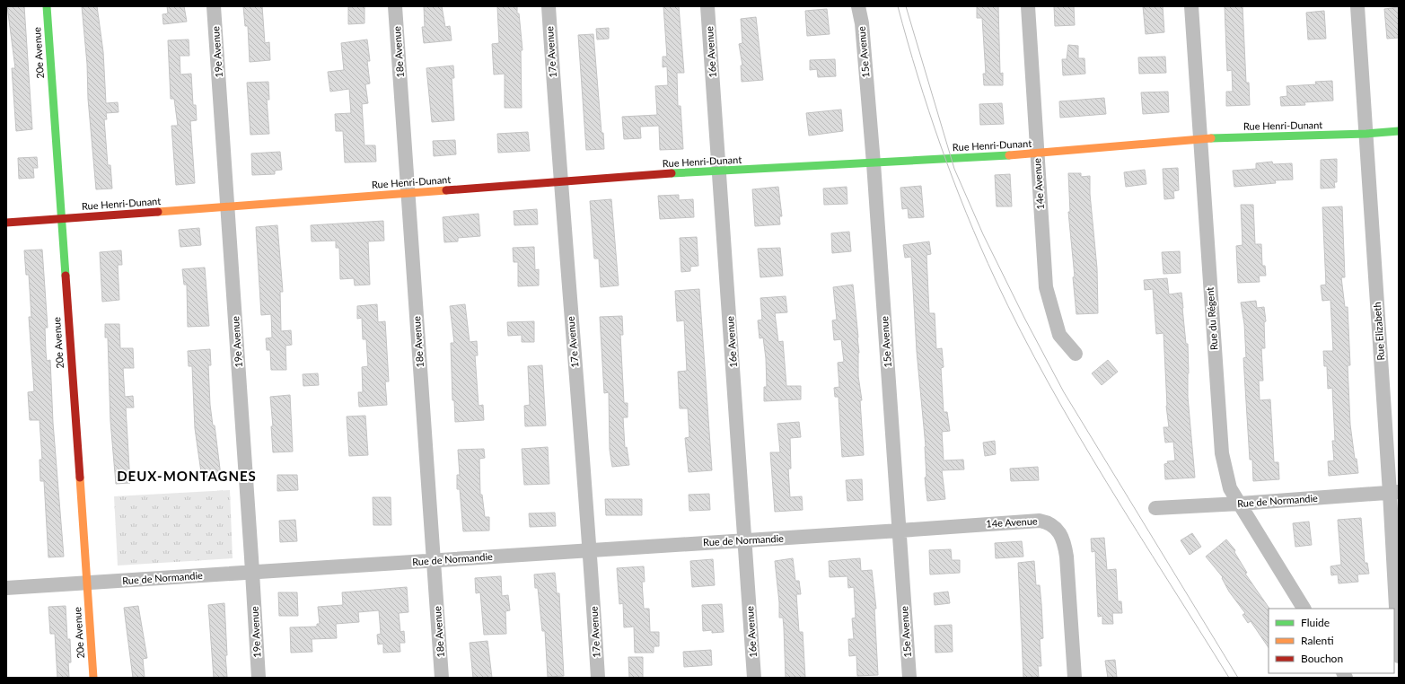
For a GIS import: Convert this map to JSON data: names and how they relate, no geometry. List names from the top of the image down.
{
  "streets": {
    "street": [
      "19e Avenue",
      "18e Avenue",
      "17e Avenue",
      "16e Avenue",
      "15e Avenue",
      "20e Avenue",
      "Rue Henri-Dunant",
      "14e Avenue",
      "Rue du Régent",
      "Rue Elizabeth",
      "Rue de Normandie"
    ]
  },
  "crossings": [
    ["19e Avenue", "Rue Henri-Dunant"],
    ["19e Avenue", "Rue de Normandie"],
    ["18e Avenue", "Rue Henri-Dunant"],
    ["18e Avenue", "Rue de Normandie"],
    ["17e Avenue", "Rue Henri-Dunant"],
    ["17e Avenue", "Rue de Normandie"],
    ["16e Avenue", "Rue Henri-Dunant"],
    ["16e Avenue", "Rue de Normandie"],
    ["15e Avenue", "Rue Henri-Dunant"],
    ["15e Avenue", "14e Avenue"],
    ["15e Avenue", "Rue de Normandie"],
    ["20e Avenue", "Rue Henri-Dunant"],
    ["20e Avenue", "Rue de Normandie"],
    ["Rue Henri-Dunant", "14e Avenue"],
    ["Rue Henri-Dunant", "Rue du Régent"],
    ["Rue Henri-Dunant", "Rue Elizabeth"],
    ["14e Avenue", "Rue de Normandie"],
    ["Rue du Régent", "Rue de Normandie"],
    ["Rue Elizabeth", "Rue de Normandie"]
  ],
  "districts": ["DEUX-MONTAGNES"],
  "legend": ["Fluide", "Ralenti", "Bouchon"]
}
